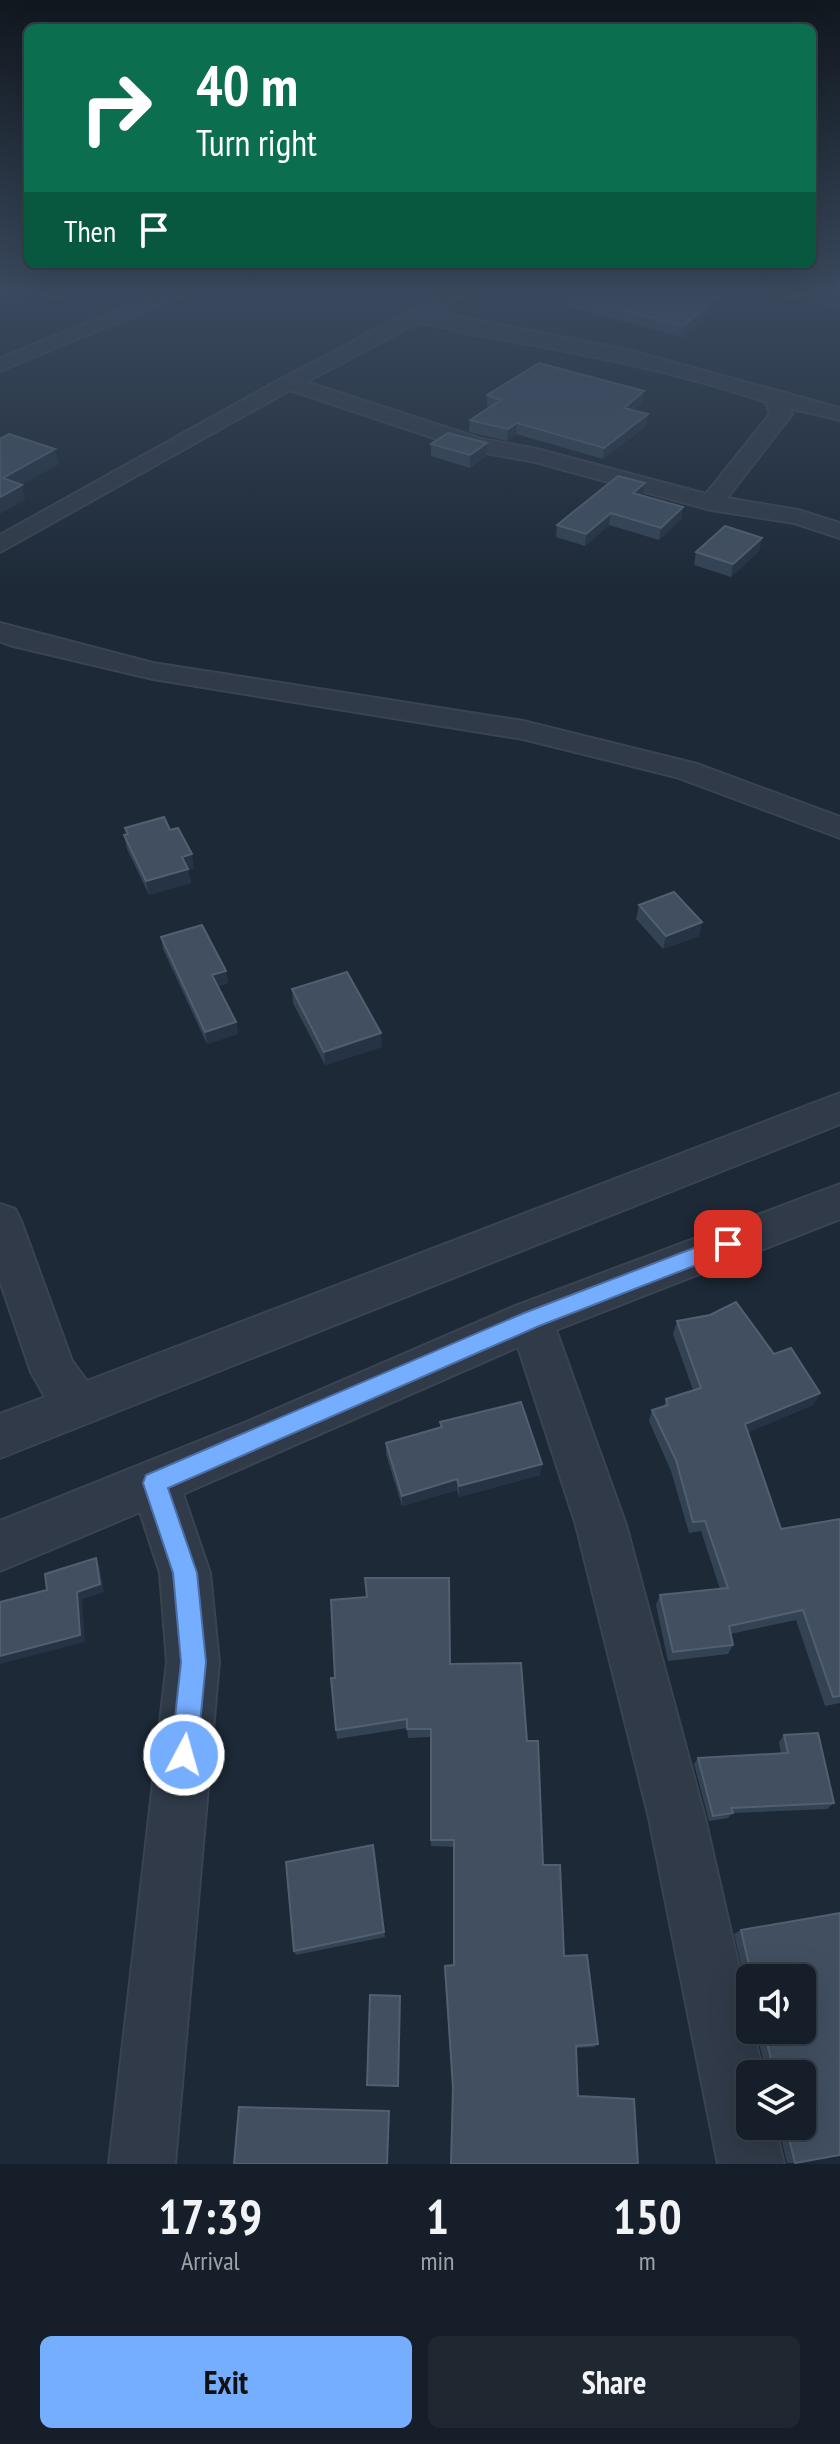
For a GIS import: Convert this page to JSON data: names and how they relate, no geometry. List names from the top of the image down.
{
  "page": {
    "turn": ["40 m", "Turn right"],
    "then": "Then",
    "eta": [
      "17:39",
      "Arrival",
      "1",
      "min",
      "150",
      "m"
    ],
    "buttons": ["Exit", "Share"]
  }
}
